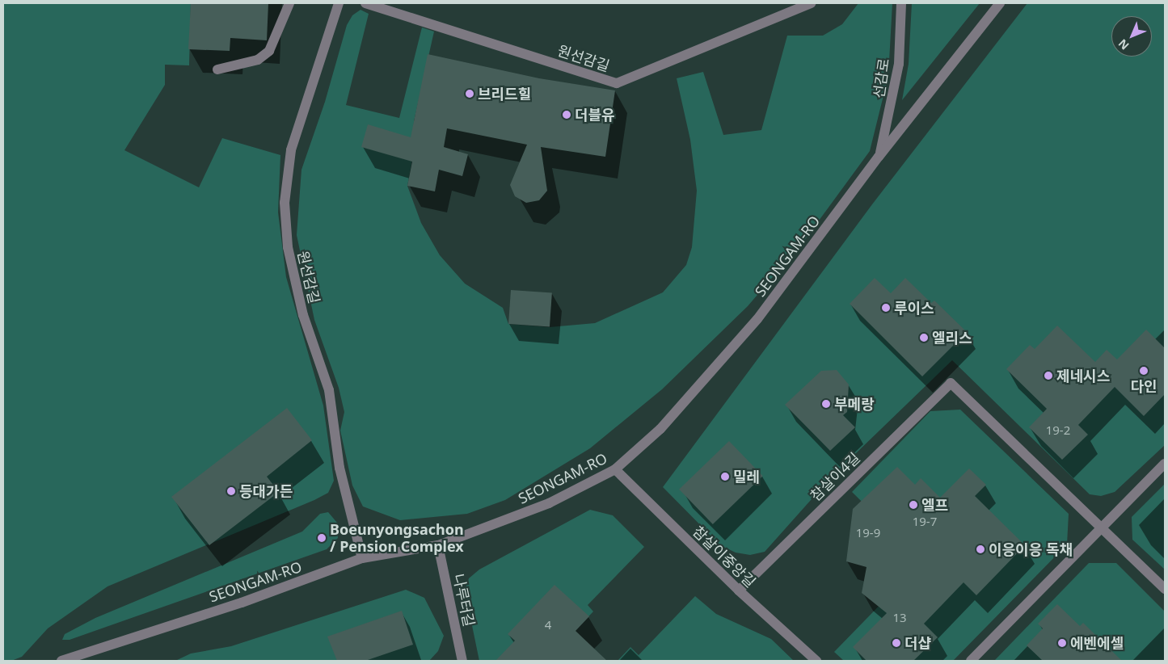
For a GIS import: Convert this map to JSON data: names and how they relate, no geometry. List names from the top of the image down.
{
  "streets": {
    "street": [
      "원선감길",
      "선감로",
      "SEONGAM-RO",
      "참살이4길",
      "참살이중앙길",
      "나루터길"
    ]
  },
  "crossings": [
    ["원선감길", "SEONGAM-RO"],
    ["선감로", "SEONGAM-RO"],
    ["SEONGAM-RO", "참살이중앙길"],
    ["SEONGAM-RO", "나루터길"],
    ["참살이4길", "참살이중앙길"]
  ],
  "places": [
    "브리드힐",
    "더블유",
    "루이스",
    "엘리스",
    "다인",
    "제네시스",
    "부메랑",
    "밀레",
    "등대가든",
    "엘프",
    "Boeunyongsachon / Pension Complex",
    "이응이응 독채",
    "더샵",
    "에벤에셀"
  ],
  "house_numbers": [
    "19-2",
    "19-7",
    "19-9",
    "13",
    "4"
  ],
  "north": "bottom left"
}
